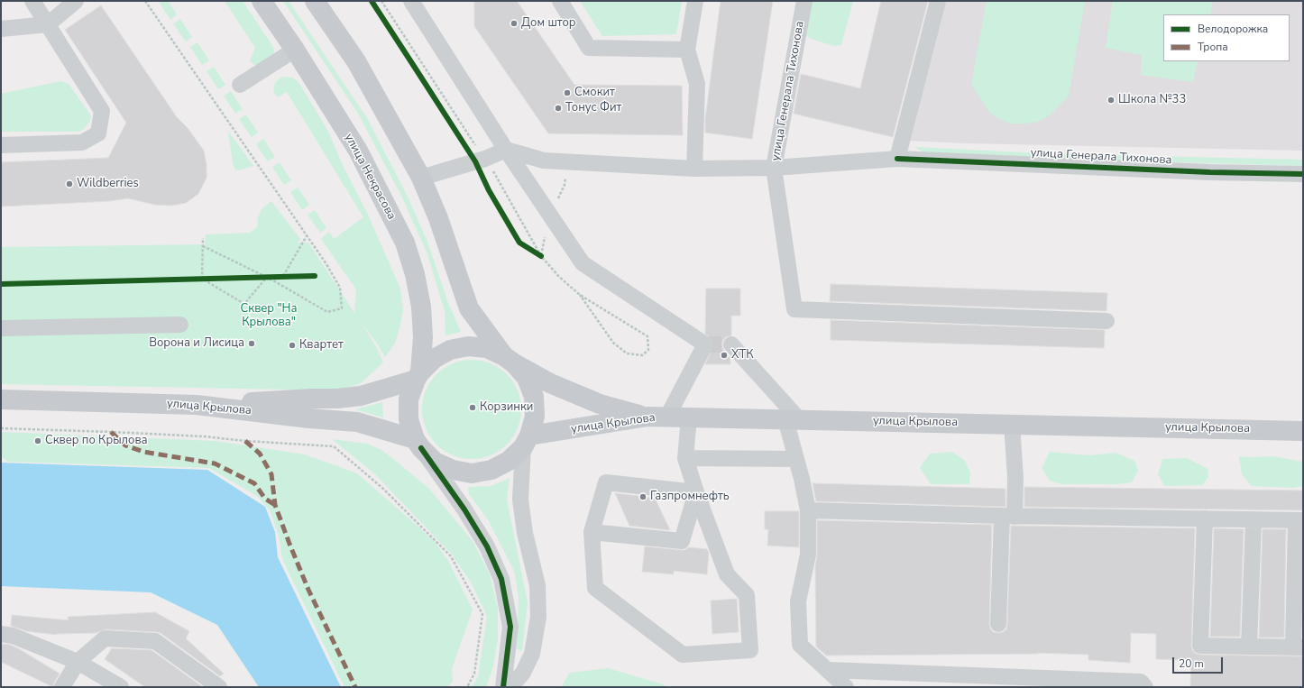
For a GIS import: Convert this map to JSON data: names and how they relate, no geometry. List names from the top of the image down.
{
  "streets": {
    "main road": ["улица Некрасова", "улица Крылова"],
    "street": ["улица Генерала Тихонова"]
  },
  "crossings": [
    ["улица Некрасова", "улица Крылова"]
  ],
  "parks": ["Сквер \"На Крылова\""],
  "places": [
    "Дом штор",
    "Смокит",
    "Школа №33",
    "Тонус Фит",
    "Wildberries",
    "Ворона и Лисица",
    "Квартет",
    "ХТК",
    "Корзинки",
    "Сквер по Крылова",
    "Газпромнефть"
  ],
  "legend": ["Велодорожка", "Тропа"],
  "scale_bar": "20 m"
}
